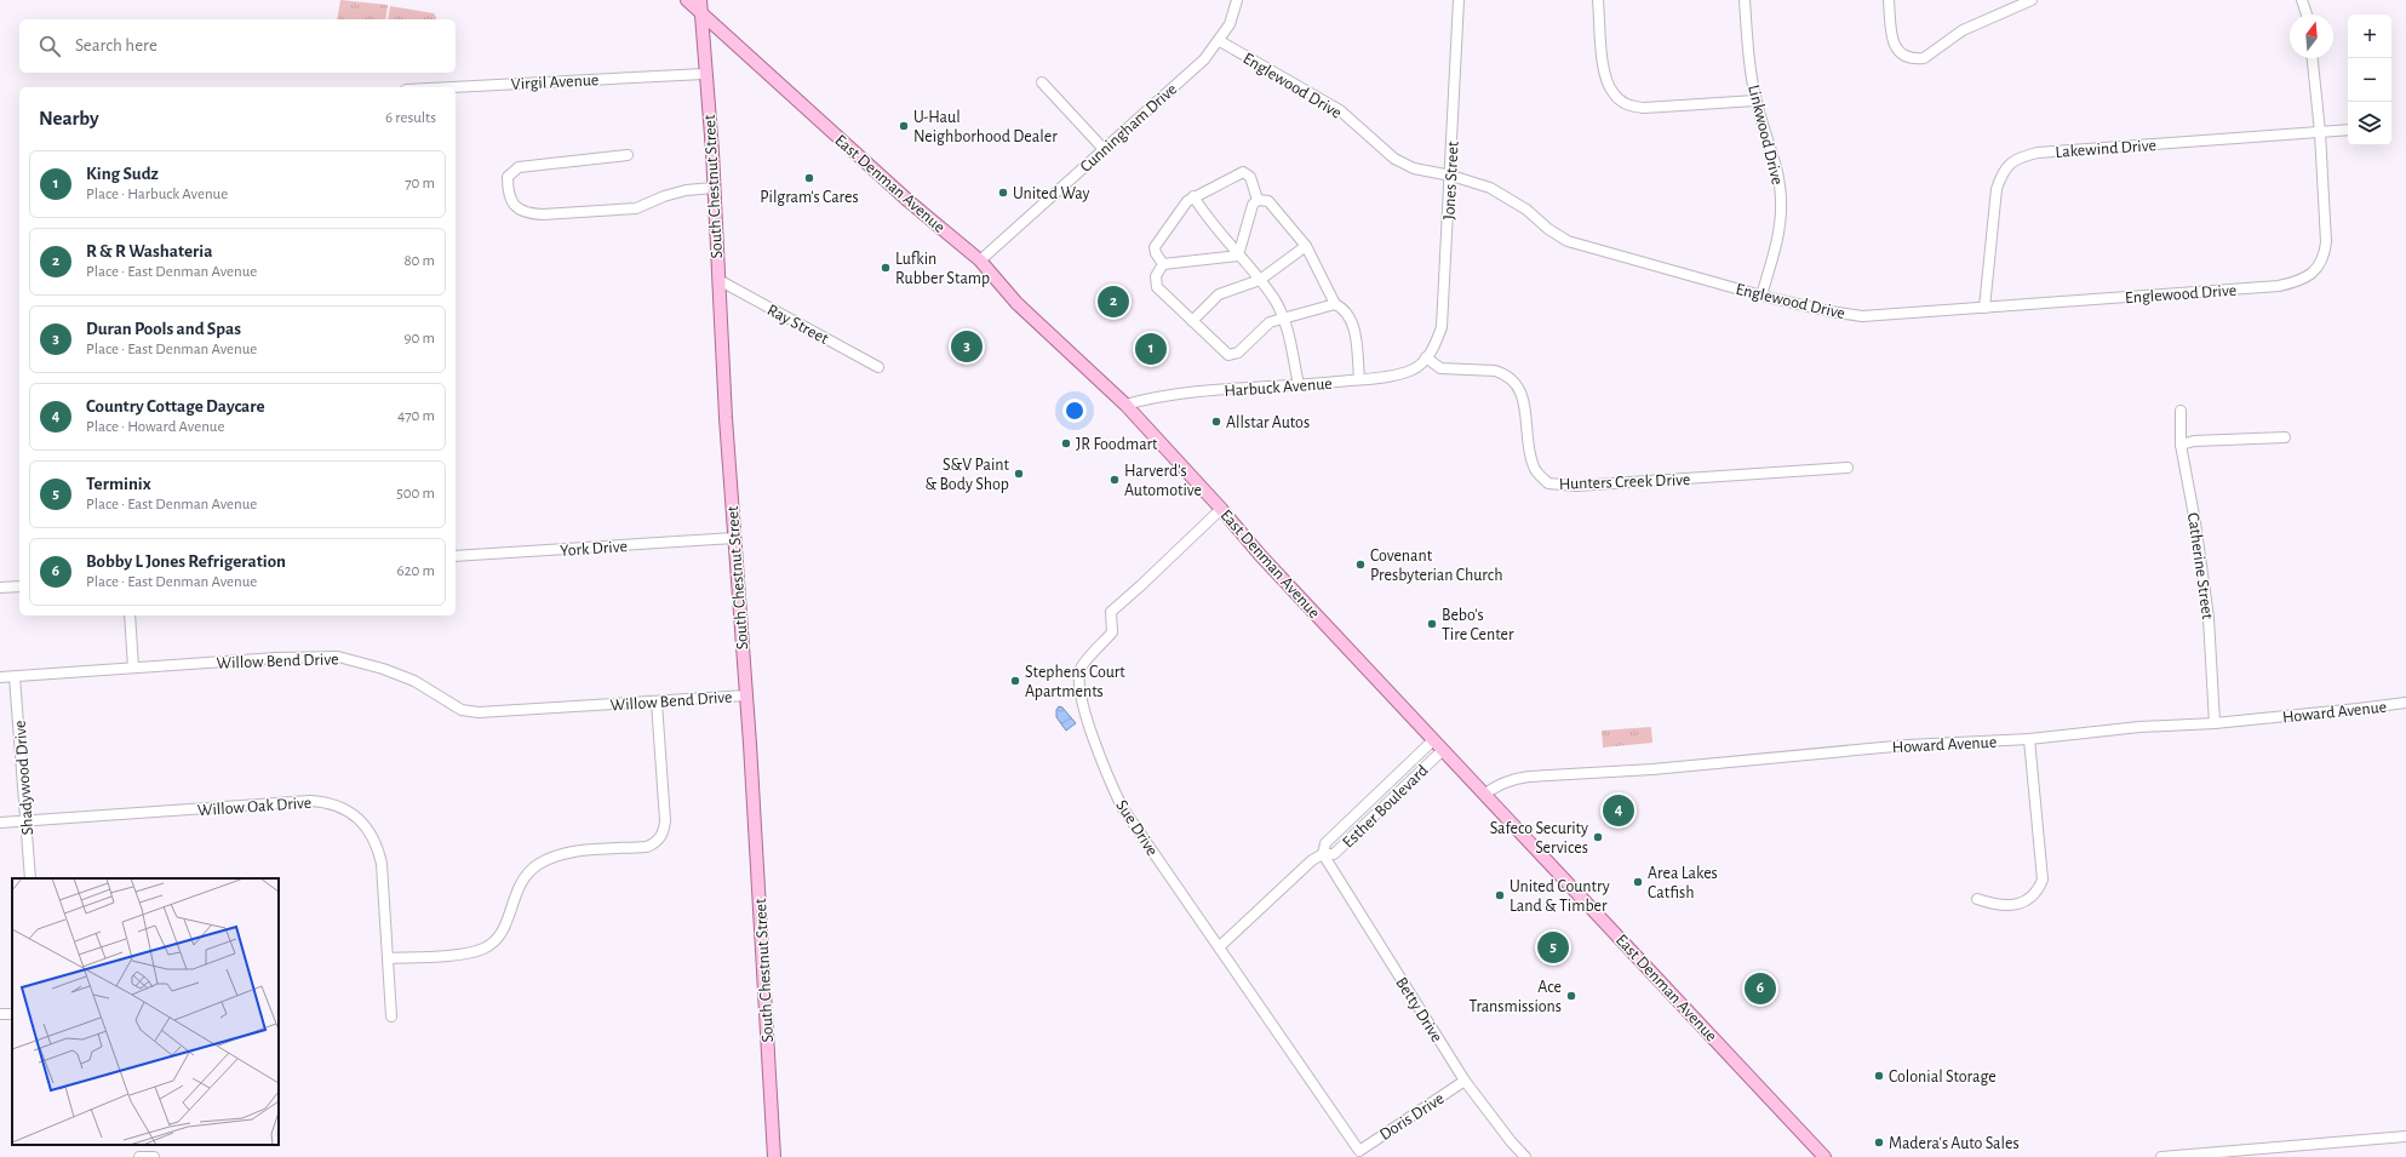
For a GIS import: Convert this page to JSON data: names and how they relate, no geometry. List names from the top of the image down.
{
  "streets": {
    "main road": ["East Denman Avenue", "South Chestnut Street"],
    "street": [
      "Virgil Avenue",
      "Englewood Drive",
      "Cunningham Drive",
      "Linkwood Drive",
      "Lakewind Drive",
      "Jones Street",
      "Ray Street",
      "Harbuck Avenue",
      "Hunters Creek Drive",
      "York Drive",
      "Catherine Street",
      "Willow Bend Drive",
      "Howard Avenue",
      "Shadywood Drive",
      "Willow Oak Drive",
      "Esther Boulevard",
      "Sue Drive",
      "Betty Drive",
      "Doris Drive"
    ]
  },
  "crossings": [
    ["Virgil Avenue", "South Chestnut Street"],
    ["Englewood Drive", "Cunningham Drive"],
    ["Englewood Drive", "Linkwood Drive"],
    ["Englewood Drive", "Lakewind Drive"],
    ["Englewood Drive", "Jones Street"],
    ["Cunningham Drive", "East Denman Avenue"],
    ["Jones Street", "Harbuck Avenue"],
    ["Jones Street", "Hunters Creek Drive"],
    ["East Denman Avenue", "South Chestnut Street"],
    ["East Denman Avenue", "Harbuck Avenue"],
    ["East Denman Avenue", "Howard Avenue"],
    ["East Denman Avenue", "Esther Boulevard"],
    ["East Denman Avenue", "Sue Drive"],
    ["South Chestnut Street", "Ray Street"],
    ["South Chestnut Street", "York Drive"],
    ["South Chestnut Street", "Willow Bend Drive"],
    ["Harbuck Avenue", "Hunters Creek Drive"],
    ["Catherine Street", "Howard Avenue"],
    ["Willow Bend Drive", "Shadywood Drive"],
    ["Shadywood Drive", "Willow Oak Drive"],
    ["Esther Boulevard", "Sue Drive"],
    ["Esther Boulevard", "Betty Drive"],
    ["Sue Drive", "Doris Drive"],
    ["Betty Drive", "Doris Drive"]
  ],
  "places": [
    "U-Haul Neighborhood Dealer",
    "Pilgram's Cares",
    "United Way",
    "Lufkin Rubber Stamp",
    "Allstar Autos",
    "JR Foodmart",
    "S&V Paint & Body Shop",
    "Harverd's Automotive",
    "Covenant Presbyterian Church",
    "Bebo's Tire Center",
    "Stephens Court Apartments",
    "Safeco Security Services",
    "Area Lakes Catfish",
    "United Country Land & Timber",
    "Ace Transmissions",
    "Colonial Storage",
    "Madera's Auto Sales"
  ],
  "north": "top",
  "page": {
    "map_buttons": ["+", "−"],
    "search": "Search here",
    "heading": ["Nearby", "6 results"],
    "list": [
      {
        "mark": "1",
        "name": "King Sudz",
        "note": "Place · Harbuck Avenue",
        "value": "70 m"
      },
      {
        "mark": "2",
        "name": "R & R Washateria",
        "note": "Place · East Denman Avenue",
        "value": "80 m"
      },
      {
        "mark": "3",
        "name": "Duran Pools and Spas",
        "note": "Place · East Denman Avenue",
        "value": "90 m"
      },
      {
        "mark": "4",
        "name": "Country Cottage Daycare",
        "note": "Place · Howard Avenue",
        "value": "470 m"
      },
      {
        "mark": "5",
        "name": "Terminix",
        "note": "Place · East Denman Avenue",
        "value": "500 m"
      },
      {
        "mark": "6",
        "name": "Bobby L Jones Refrigeration",
        "note": "Place · East Denman Avenue",
        "value": "620 m"
      }
    ],
    "pins": [
      "2",
      "3",
      "1",
      "4",
      "5",
      "6"
    ]
  }
}
